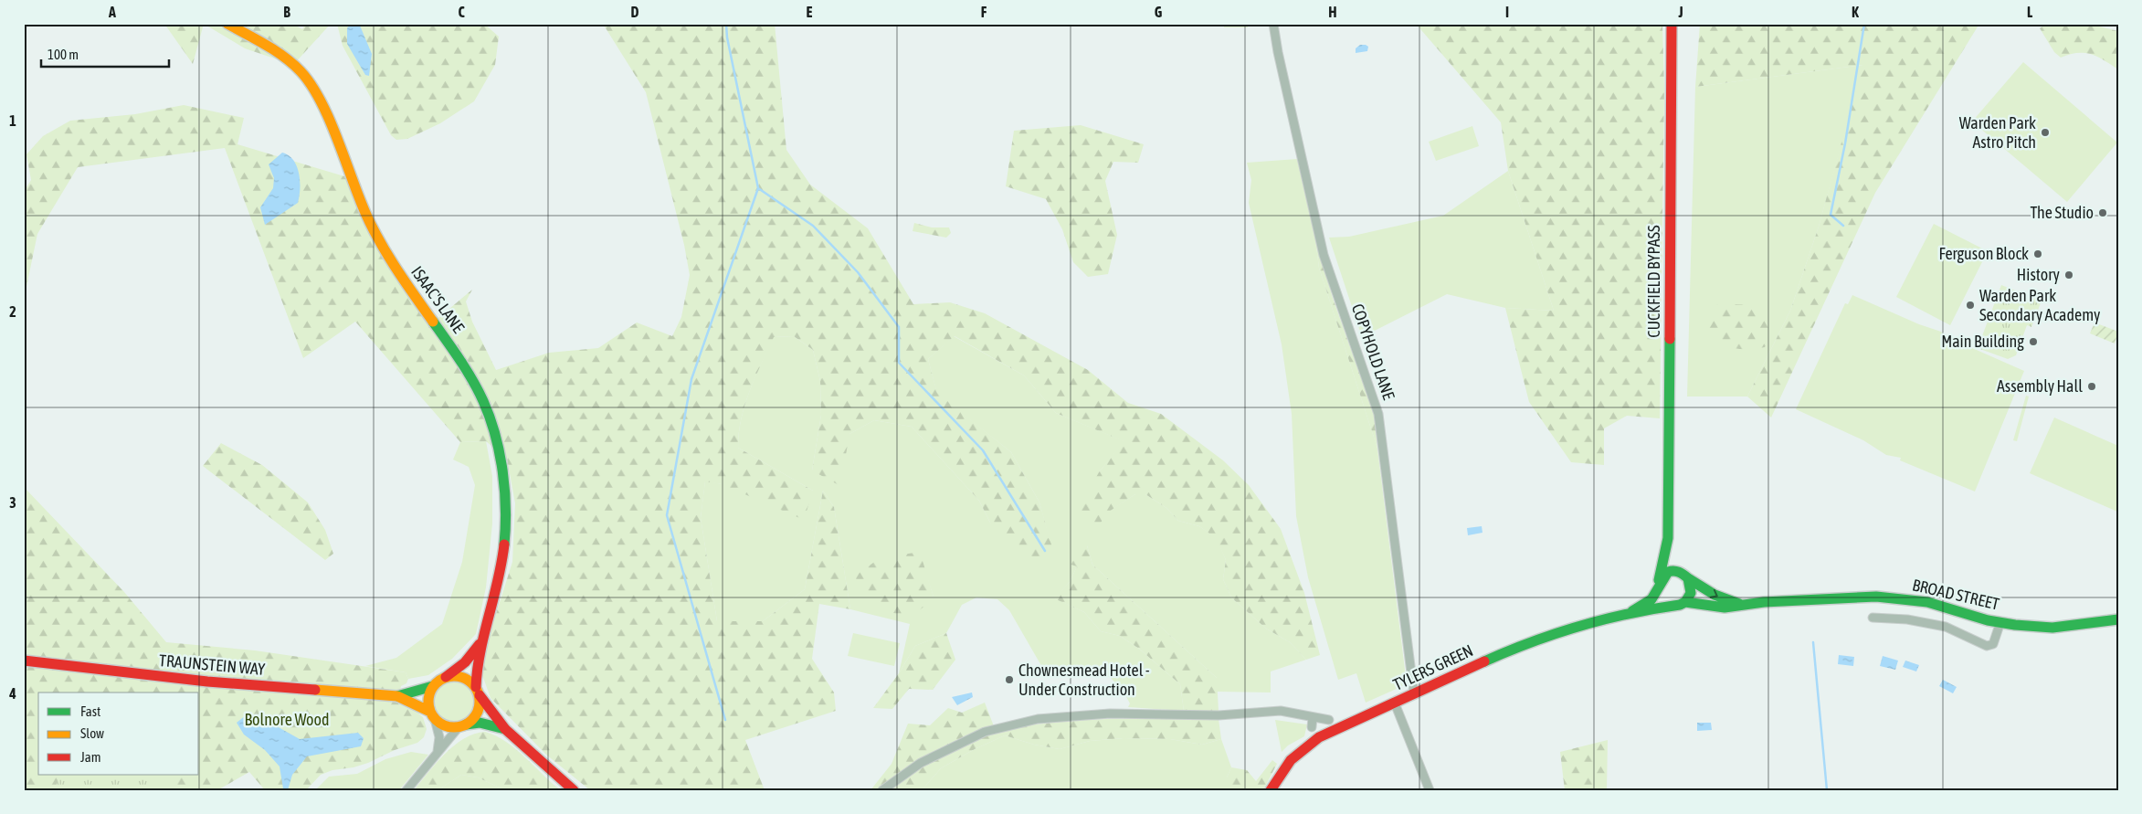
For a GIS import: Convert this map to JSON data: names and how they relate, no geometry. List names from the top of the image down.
{
  "streets": {
    "main road": [
      "CUCKFIELD BYPASS",
      "ISAAC'S LANE",
      "BROAD STREET",
      "TRAUNSTEIN WAY",
      "TYLERS GREEN"
    ],
    "street": ["COPYHOLD LANE"]
  },
  "crossings": [
    ["CUCKFIELD BYPASS", "TYLERS GREEN"],
    ["ISAAC'S LANE", "TRAUNSTEIN WAY"],
    ["COPYHOLD LANE", "TYLERS GREEN"]
  ],
  "parks": ["Bolnore Wood"],
  "places": [
    "Warden Park Astro Pitch",
    "The Studio",
    "Ferguson Block",
    "History",
    "Warden Park Secondary Academy",
    "Main Building",
    "Assembly Hall",
    "Chownesmead Hotel - Under Construction"
  ],
  "legend": ["Fast", "Slow", "Jam"],
  "scale_bar": "100 m",
  "grid": {
    "columns": [
      "A",
      "B",
      "C",
      "D",
      "E",
      "F",
      "G",
      "H",
      "I",
      "J",
      "K",
      "L"
    ],
    "rows": [
      "1",
      "2",
      "3",
      "4"
    ]
  }
}
